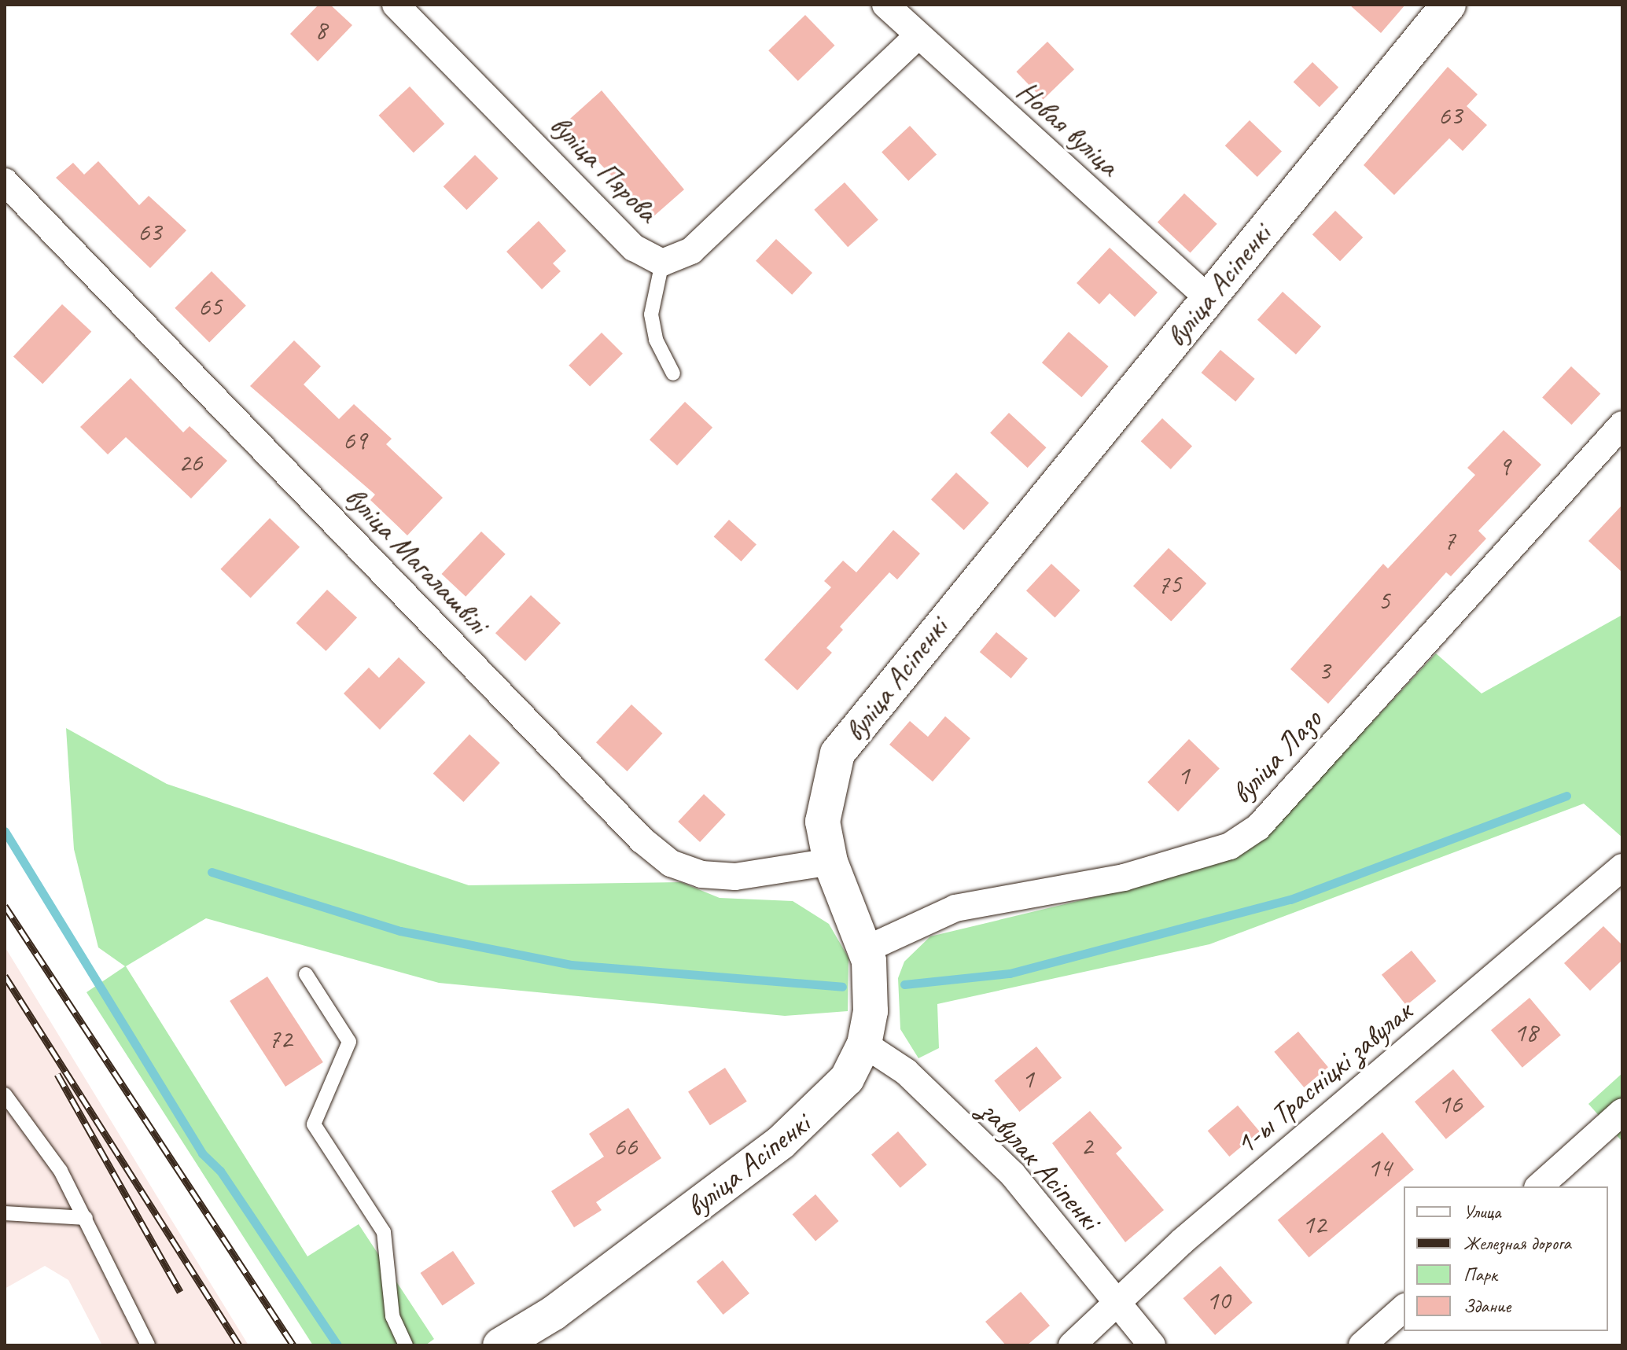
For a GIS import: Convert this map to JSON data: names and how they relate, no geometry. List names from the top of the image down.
{
  "streets": {
    "street": [
      "Новая вуліца",
      "вуліца Пярова",
      "вуліца Асіпенкі",
      "вуліца Магалашвілі",
      "вуліца Лазо",
      "1-ы Трасніцкі завулак",
      "завулак Асіпенкі"
    ]
  },
  "crossings": [
    ["Новая вуліца", "вуліца Пярова"],
    ["Новая вуліца", "вуліца Асіпенкі"],
    ["вуліца Асіпенкі", "вуліца Магалашвілі"],
    ["вуліца Асіпенкі", "вуліца Лазо"],
    ["вуліца Асіпенкі", "завулак Асіпенкі"],
    ["1-ы Трасніцкі завулак", "завулак Асіпенкі"]
  ],
  "house_numbers": [
    "8",
    "63",
    "63",
    "65",
    "69",
    "26",
    "9",
    "7",
    "75",
    "5",
    "3",
    "1",
    "18",
    "72",
    "1",
    "16",
    "2",
    "66",
    "14",
    "12",
    "10"
  ],
  "legend": [
    "Улица",
    "Железная дорога",
    "Парк",
    "Здание"
  ]
}
